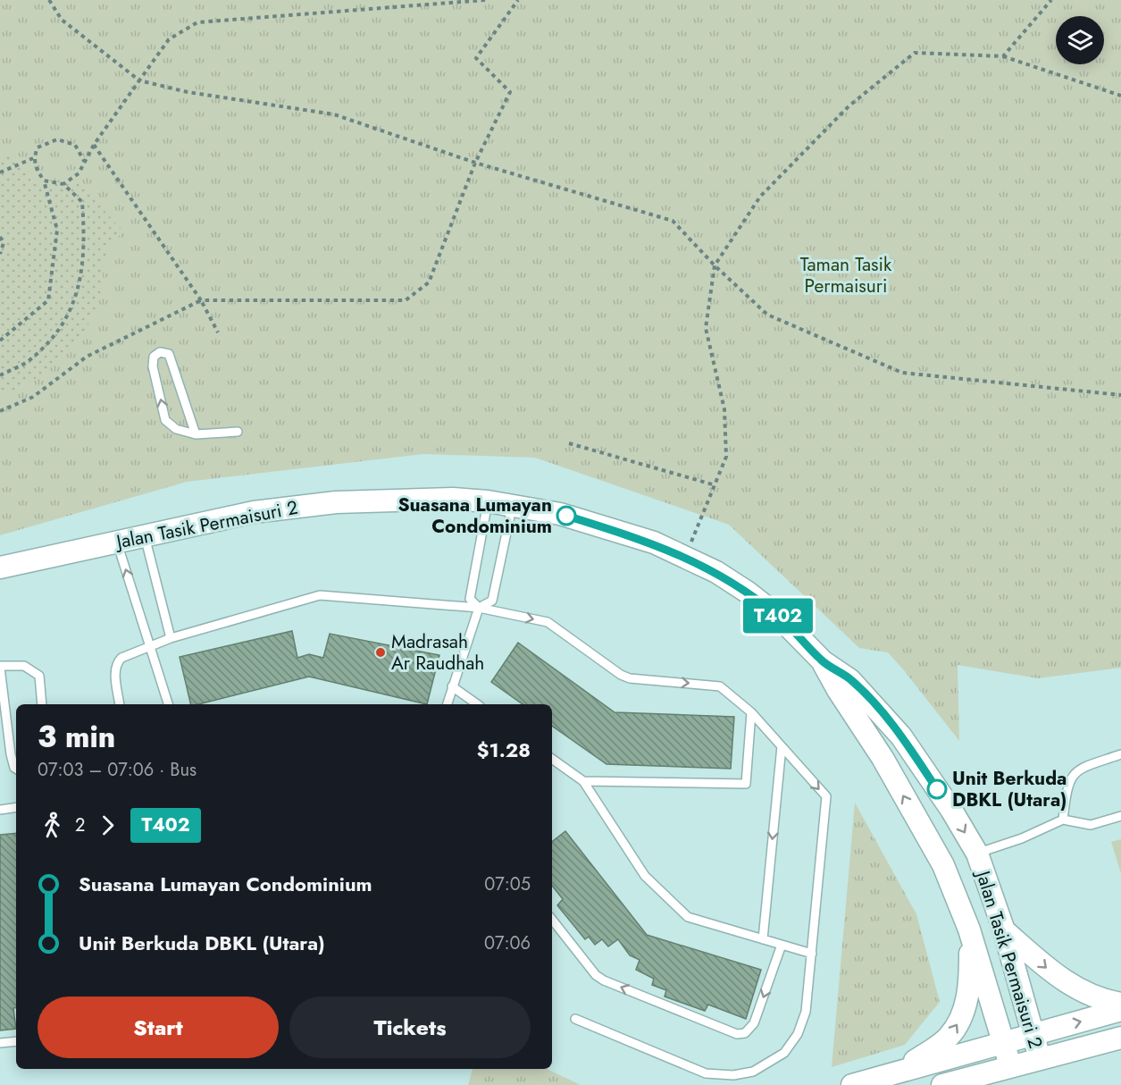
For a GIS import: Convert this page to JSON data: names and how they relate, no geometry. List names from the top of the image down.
{
  "streets": {
    "street": ["Jalan Tasik Permaisuri 2"]
  },
  "parks": ["Taman Tasik Permaisuri"],
  "places": ["Suasana Lumayan Condominium", "Madrasah Ar Raudhah", "Unit Berkuda DBKL (Utara)"],
  "lines": ["bus line T402"],
  "page": {
    "on_map": "T402",
    "heading": ["3 min", "07:03 – 07:06 · Bus", "$1.28"],
    "legs": ["2", "T402"],
    "list": [
      {
        "name": "Suasana Lumayan Condominium",
        "value": "07:05"
      },
      {
        "name": "Unit Berkuda DBKL (Utara)",
        "value": "07:06"
      }
    ],
    "buttons": ["Start", "Tickets"]
  }
}
